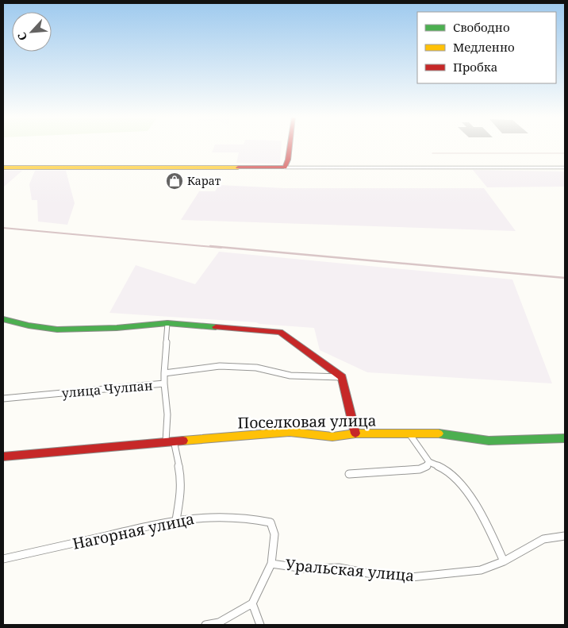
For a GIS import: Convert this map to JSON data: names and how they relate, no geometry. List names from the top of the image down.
{
  "streets": {
    "street": [
      "улица Чулпан",
      "Поселковая улица",
      "Нагорная улица",
      "Уральская улица"
    ]
  },
  "crossings": [
    ["Нагорная улица", "Уральская улица"]
  ],
  "places": {
    "shop": ["Карат"]
  },
  "legend": ["Свободно", "Медленно", "Пробка"],
  "north": "bottom left"
}
